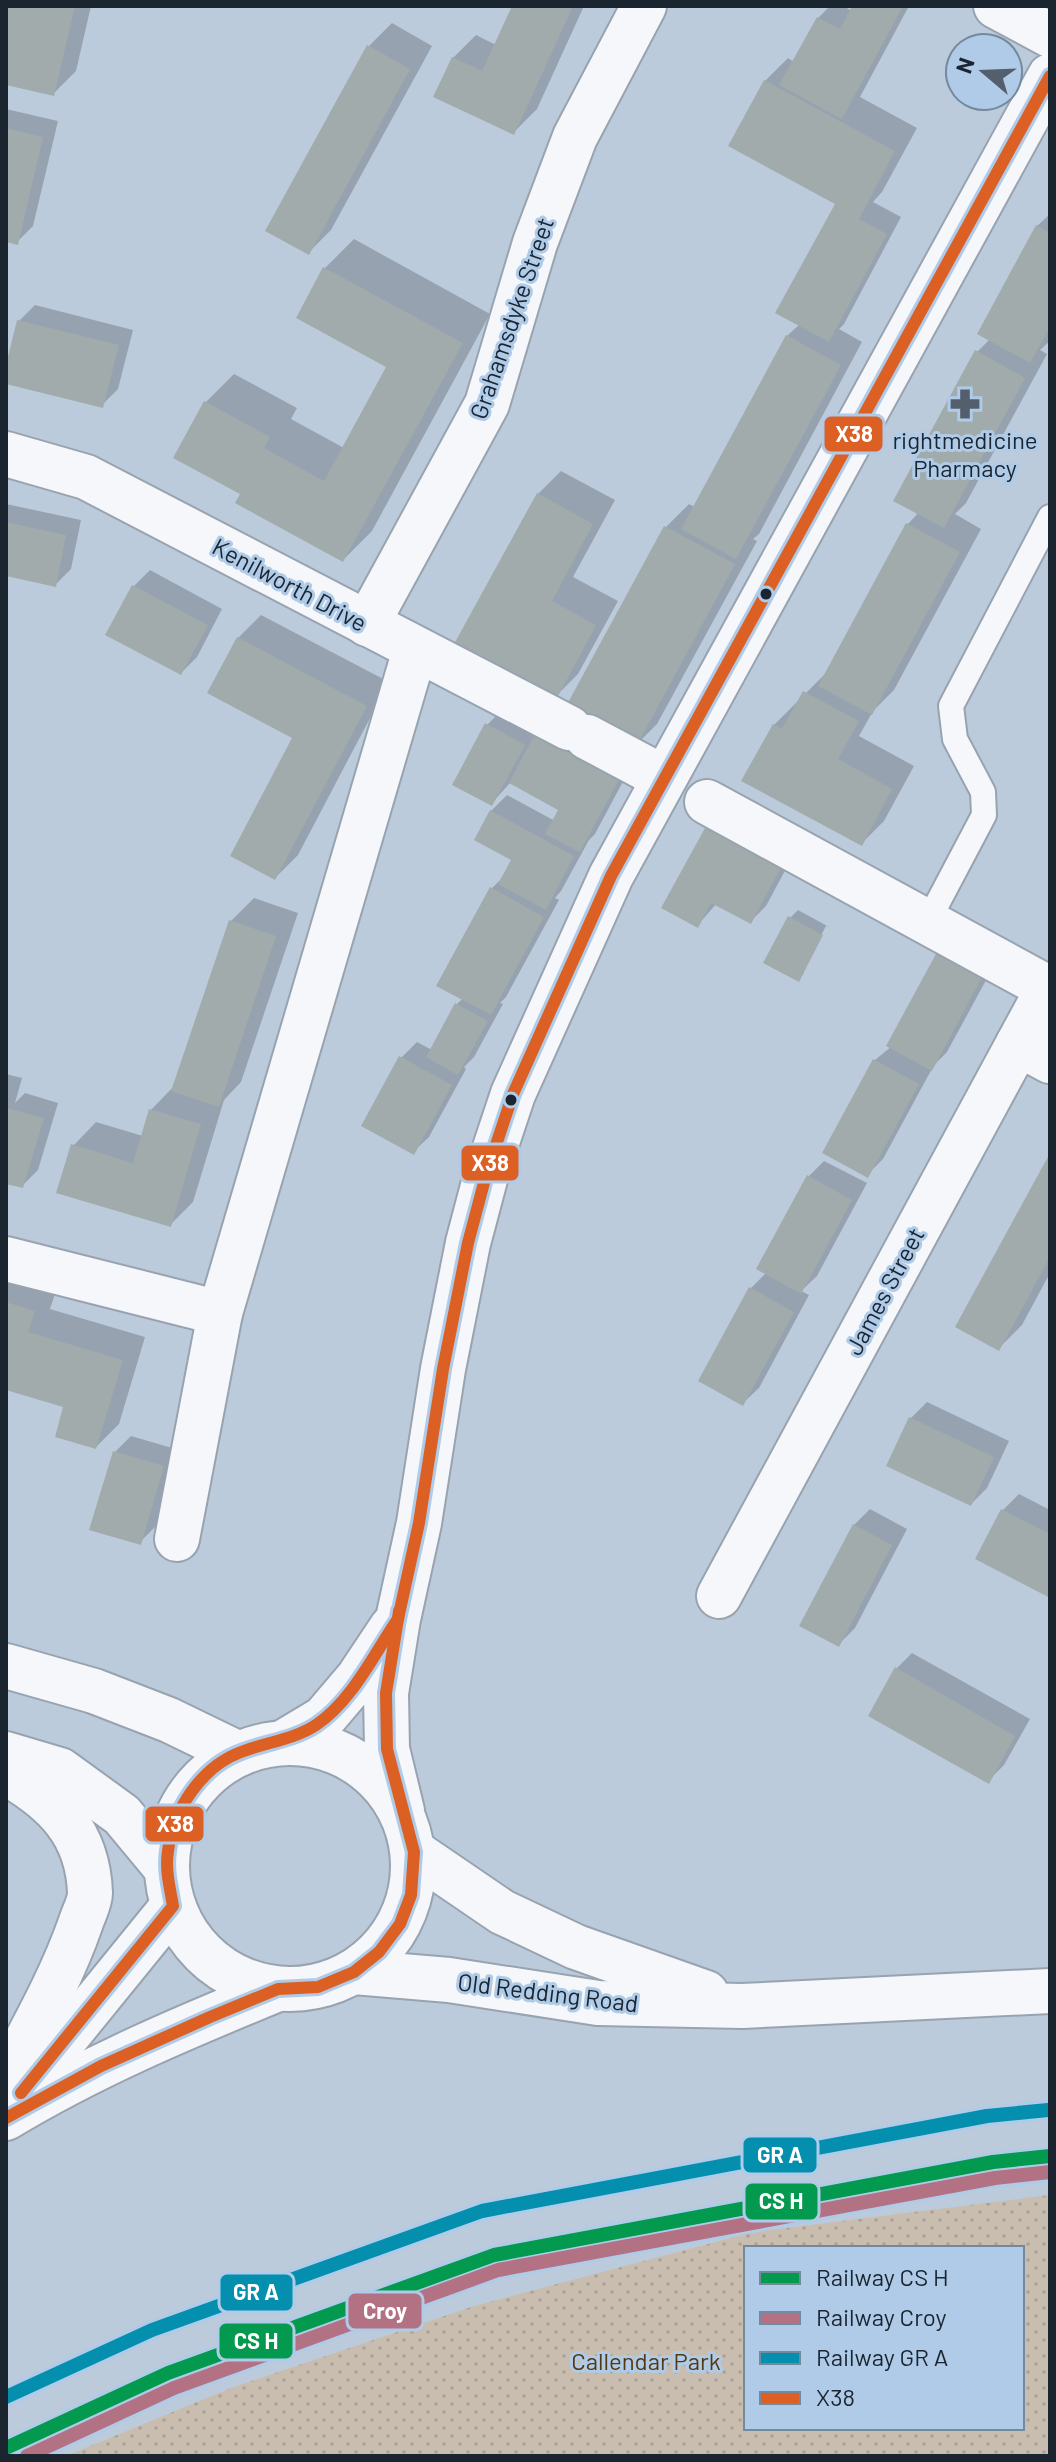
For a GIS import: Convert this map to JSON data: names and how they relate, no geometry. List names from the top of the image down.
{
  "streets": {
    "main road": [
      "Grahamsdyke Street",
      "Kenilworth Drive",
      "James Street",
      "Old Redding Road"
    ]
  },
  "crossings": [
    ["Grahamsdyke Street", "Kenilworth Drive"]
  ],
  "parks": ["Callendar Park"],
  "places": {
    "pharmacy": ["rightmedicine Pharmacy"]
  },
  "lines": ["transit line X38", "rail line Croy"],
  "legend": [
    "Railway CS H",
    "Railway Croy",
    "Railway GR A",
    "X38"
  ],
  "north": "left"
}
